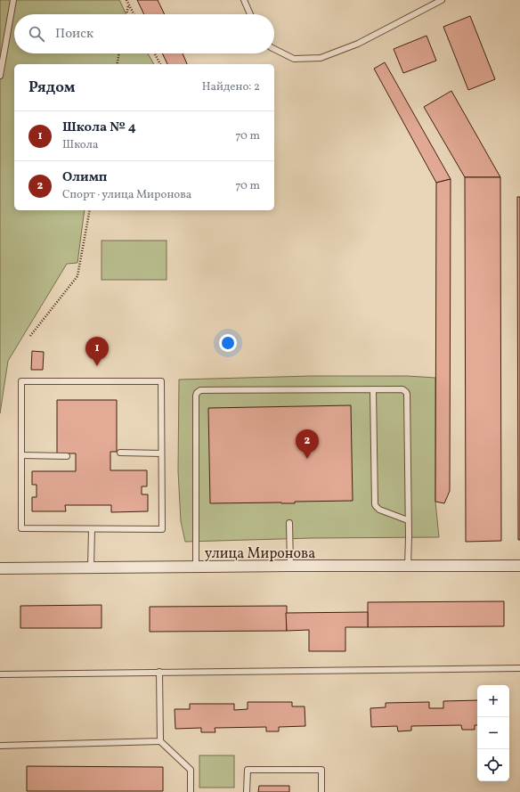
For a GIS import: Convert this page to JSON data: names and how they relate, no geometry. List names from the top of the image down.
{
  "streets": {
    "street": ["улица Миронова"]
  },
  "page": {
    "search": "Поиск",
    "heading": ["Рядом", "Найдено: 2"],
    "list": [
      {
        "mark": "1",
        "name": "Школа № 4",
        "note": "Школа",
        "value": "70 m"
      },
      {
        "mark": "2",
        "name": "Олимп",
        "note": "Спорт · улица Миронова",
        "value": "70 m"
      }
    ],
    "pins": ["1", "2"],
    "map_buttons": ["+", "−"]
  }
}
